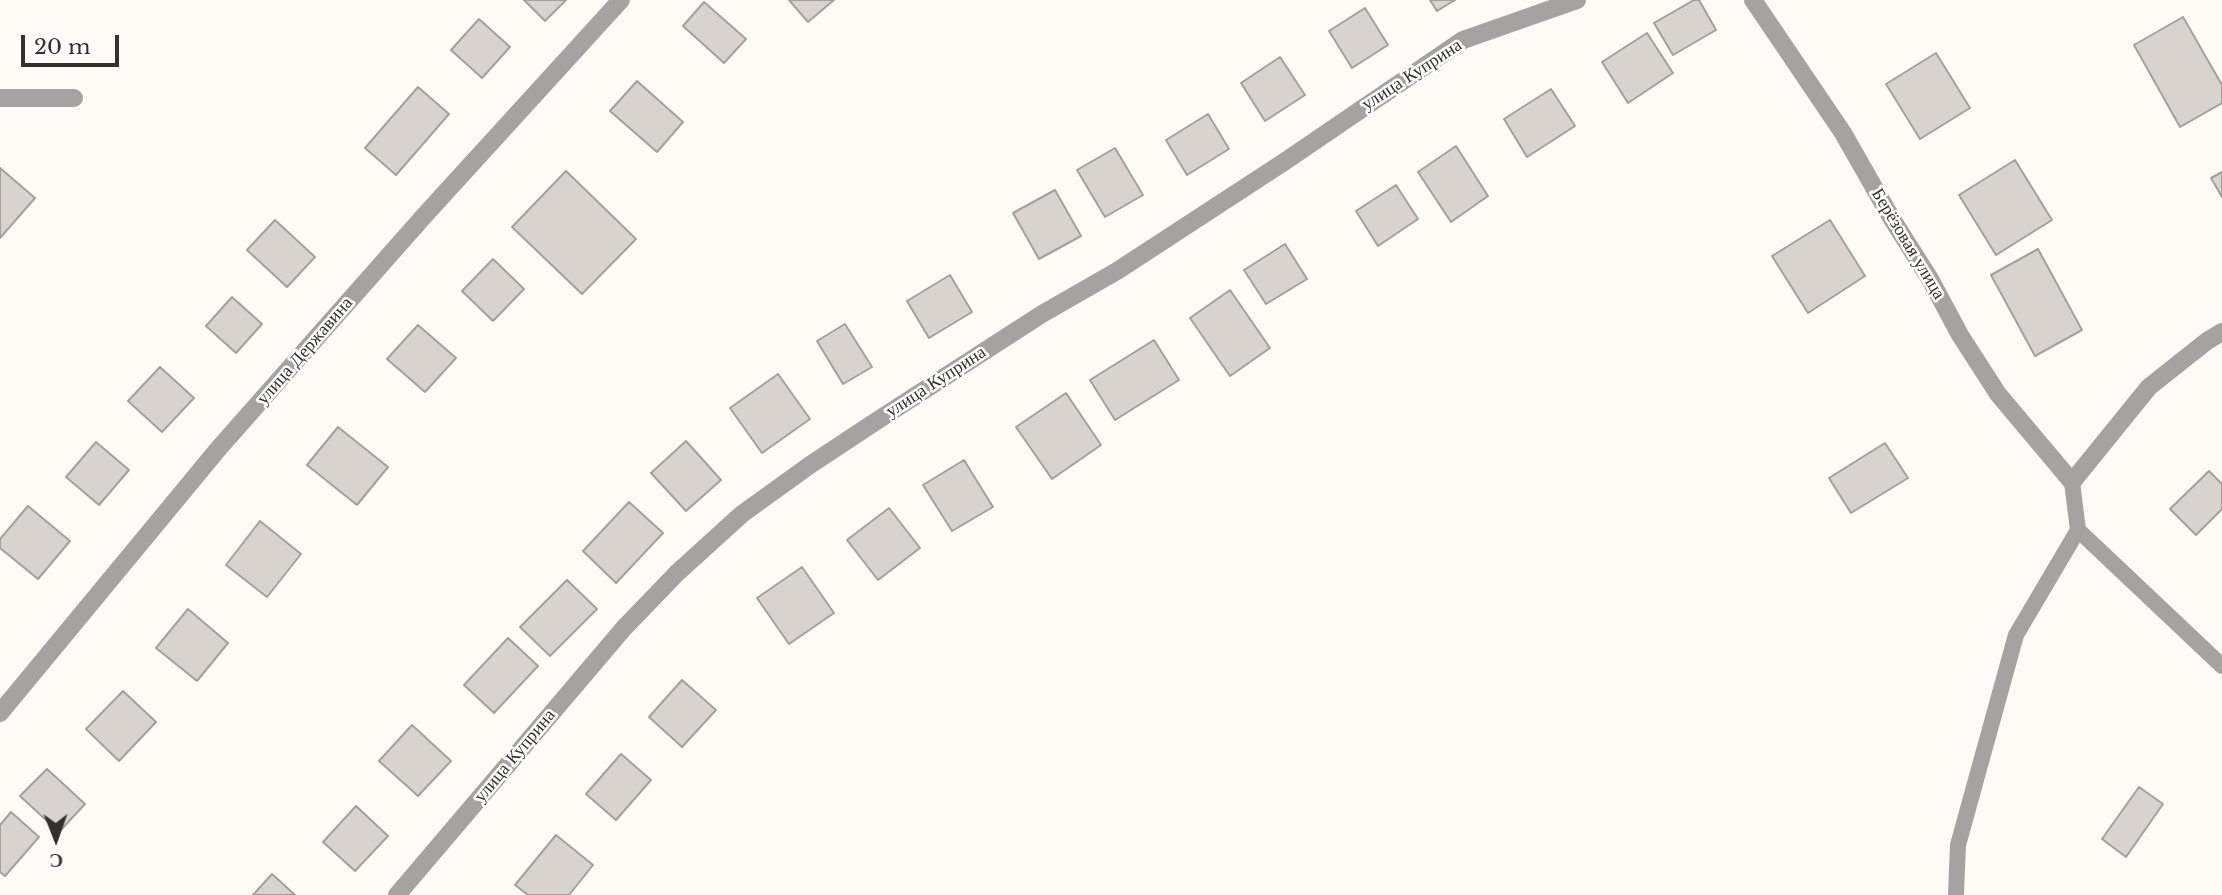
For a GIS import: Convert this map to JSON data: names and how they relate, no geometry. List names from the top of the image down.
{
  "streets": {
    "street": ["улица Куприна", "Берёзовая улица", "улица Державина"]
  },
  "scale_bar": "20 m",
  "north": "bottom"
}
